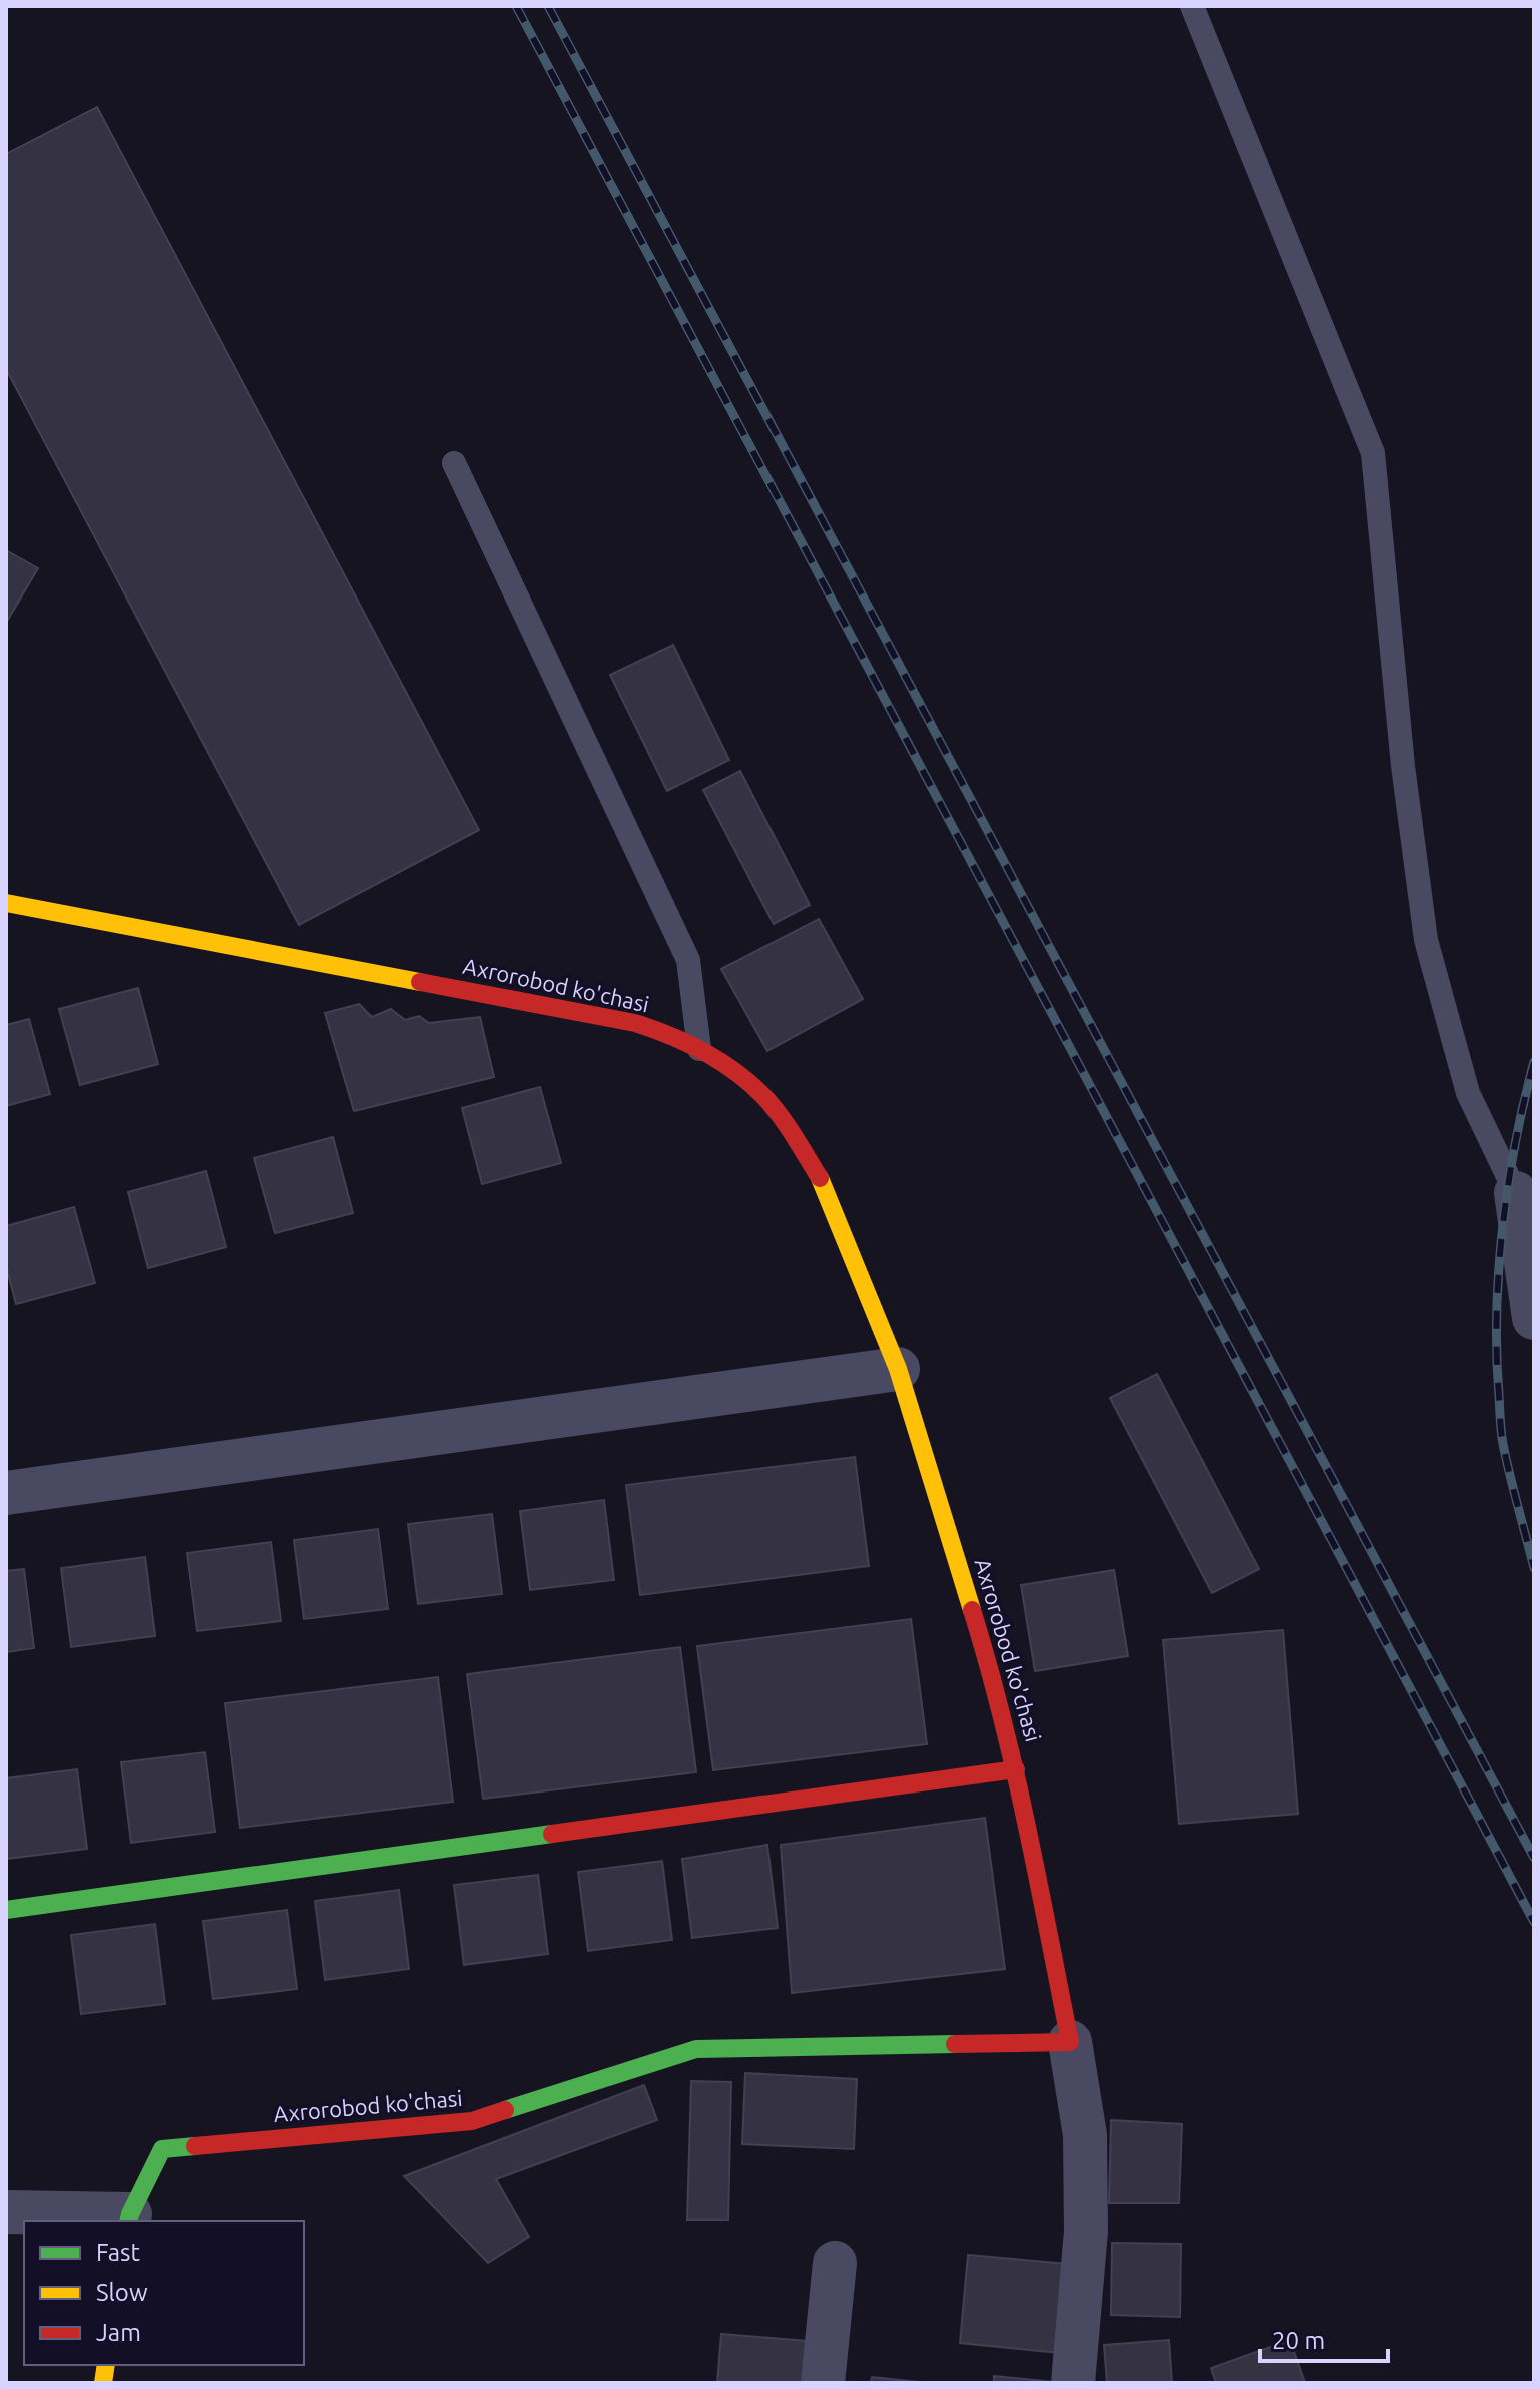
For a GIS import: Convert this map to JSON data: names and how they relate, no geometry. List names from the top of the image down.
{
  "streets": {
    "street": ["Axrorobod ko'chasi"]
  },
  "legend": ["Fast", "Slow", "Jam"],
  "scale_bar": "20 m"
}
